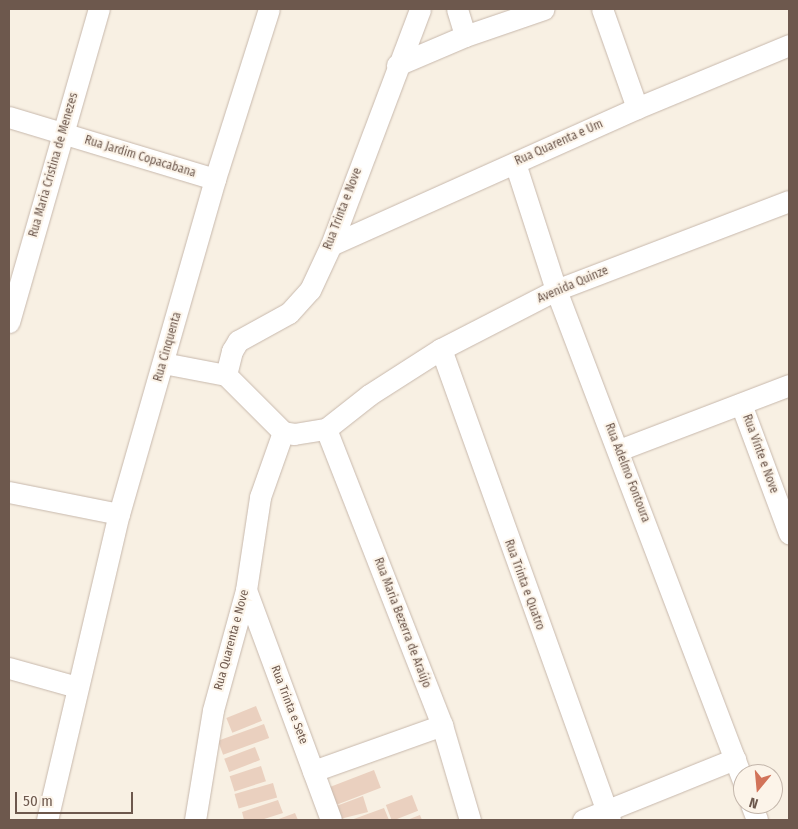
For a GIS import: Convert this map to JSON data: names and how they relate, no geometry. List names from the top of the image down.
{
  "streets": {
    "street": [
      "Rua Quarenta e Um",
      "Rua Jardim Copacabana",
      "Rua Maria Cristina de Menezes",
      "Rua Trinta e Nove",
      "Avenida Quinze",
      "Rua Cinquenta",
      "Rua Vinte e Nove",
      "Rua Adelmo Fontoura",
      "Rua Trinta e Quatro",
      "Rua Maria Bezerra de Araújo",
      "Rua Quarenta e Nove",
      "Rua Trinta e Sete"
    ]
  },
  "crossings": [
    ["Rua Quarenta e Um", "Rua Trinta e Nove"],
    ["Rua Quarenta e Um", "Rua Adelmo Fontoura"],
    ["Rua Jardim Copacabana", "Rua Maria Cristina de Menezes"],
    ["Rua Jardim Copacabana", "Rua Cinquenta"],
    ["Avenida Quinze", "Rua Adelmo Fontoura"],
    ["Avenida Quinze", "Rua Trinta e Quatro"],
    ["Avenida Quinze", "Rua Maria Bezerra de Araújo"],
    ["Rua Quarenta e Nove", "Rua Trinta e Sete"]
  ],
  "scale_bar": "50 m",
  "north": "bottom"
}
